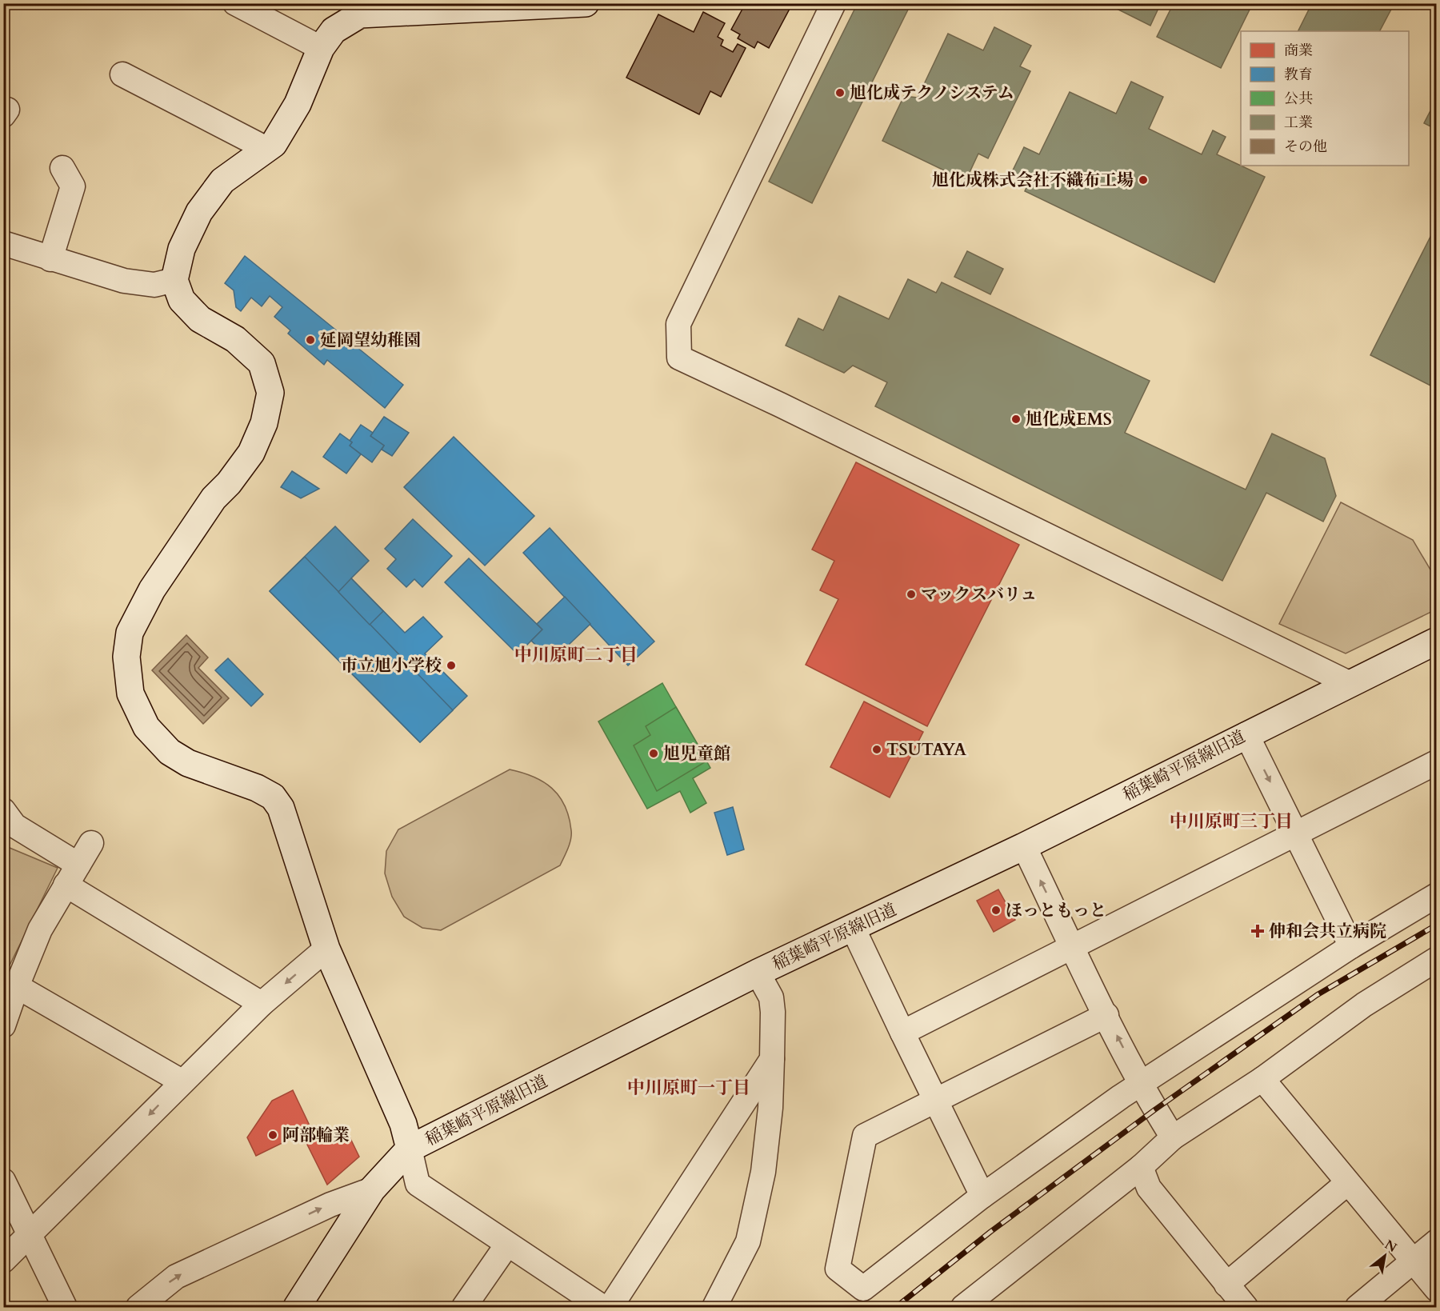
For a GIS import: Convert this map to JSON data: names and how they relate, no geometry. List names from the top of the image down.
{
  "streets": {
    "street": ["稲葉崎平原線旧道"]
  },
  "districts": ["中川原町二丁目", "中川原町三丁目", "中川原町一丁目"],
  "places": {
    "other": [
      "旭化成テクノシステム",
      "旭化成株式会社不織布工場",
      "延岡望幼稚園",
      "旭化成EMS",
      "マックスバリュ",
      "市立旭小学校",
      "TSUTAYA",
      "旭児童館",
      "ほっともっと",
      "阿部輪業"
    ],
    "health": ["伸和会共立病院"]
  },
  "legend": [
    "商業",
    "教育",
    "公共",
    "工業",
    "その他"
  ],
  "north": "top right"
}
